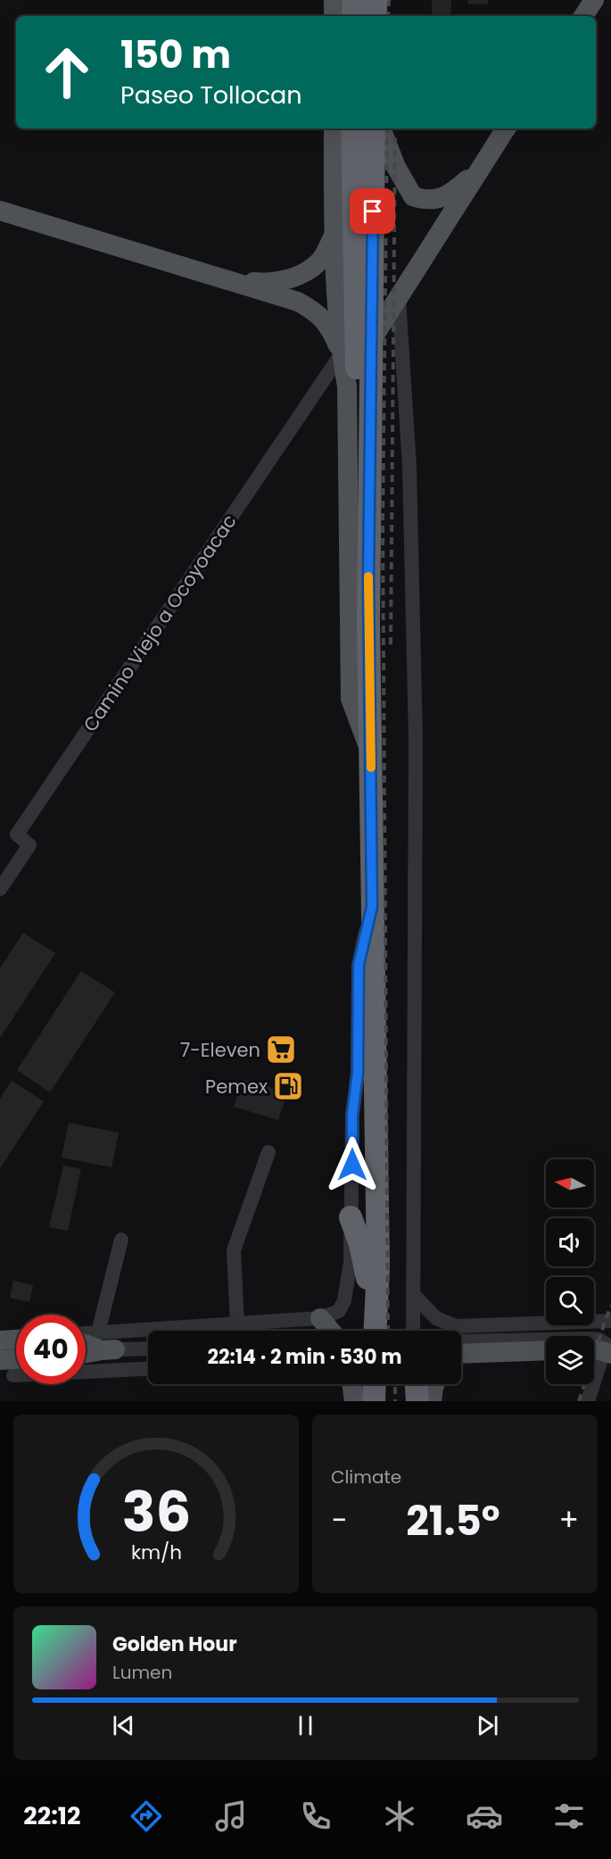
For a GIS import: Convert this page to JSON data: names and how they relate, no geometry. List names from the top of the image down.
{
  "streets": {
    "street": ["Camino Viejo a Ocoyoacac"]
  },
  "places": {
    "supermarket": ["7-Eleven"],
    "fuel station": ["Pemex"]
  },
  "north": "left",
  "page": {
    "turn": ["150 m", "Paseo Tollocan"],
    "limit": "40",
    "trip": "22:14 · 2 min · 530 m",
    "tile": "Climate",
    "heat": ["−", "21.5°", "+"],
    "song": ["Golden Hour", "Lumen"],
    "tabs": "22:12",
    "gauge": ["36", "km/h"]
  }
}
